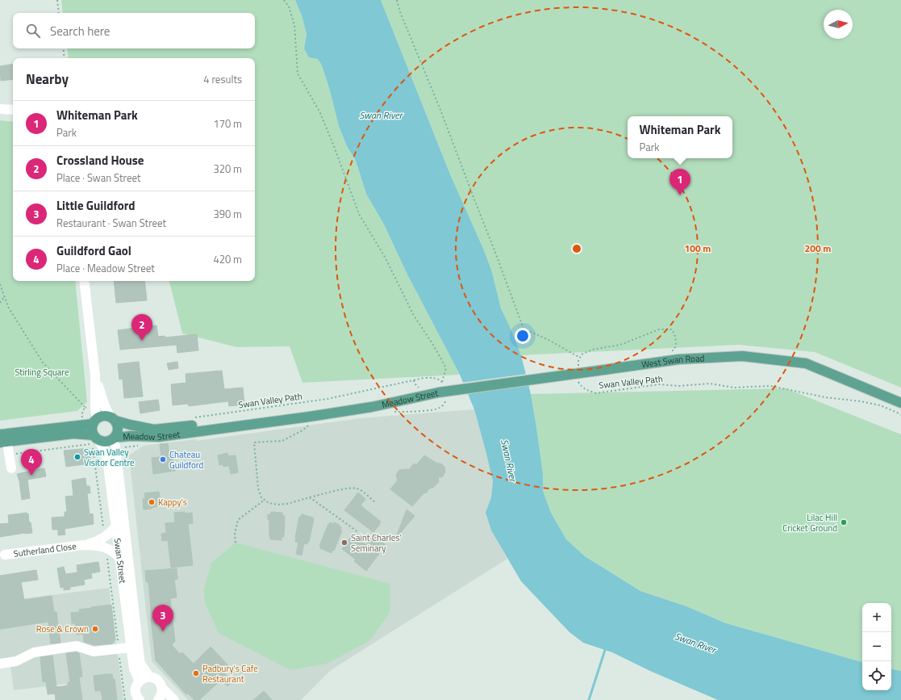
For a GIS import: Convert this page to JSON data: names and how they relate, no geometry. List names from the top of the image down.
{
  "streets": {
    "main road": ["West Swan Road", "Meadow Street"],
    "street": ["Sutherland Close", "Swan Street"],
    "path": ["Swan Valley Path"]
  },
  "crossings": [
    ["West Swan Road", "Meadow Street"],
    ["Meadow Street", "Swan Street"],
    ["Sutherland Close", "Swan Street"]
  ],
  "water": ["Swan River"],
  "parks": ["Stirling Square"],
  "places": [
    "Swan Valley Visitor Centre",
    "Chateau Guildford",
    "Kappy's",
    "Lilac Hill Cricket Ground",
    "Saint Charles’ Seminary",
    "Rose & Crown",
    "Padbury's Cafe Restaurant"
  ],
  "north": "right",
  "page": {
    "search": "Search here",
    "heading": ["Nearby", "4 results"],
    "list": [
      {
        "mark": "1",
        "name": "Whiteman Park",
        "note": "Park",
        "value": "170 m"
      },
      {
        "mark": "2",
        "name": "Crossland House",
        "note": "Place · Swan Street",
        "value": "320 m"
      },
      {
        "mark": "3",
        "name": "Little Guildford",
        "note": "Restaurant · Swan Street",
        "value": "390 m"
      },
      {
        "mark": "4",
        "name": "Guildford Gaol",
        "note": "Place · Meadow Street",
        "value": "420 m"
      }
    ],
    "popup": ["Whiteman Park", "Park"],
    "pins": [
      "1",
      "2",
      "4",
      "3"
    ],
    "map_buttons": ["+", "−"]
  },
  "rings": ["100 m", "200 m"]
}
